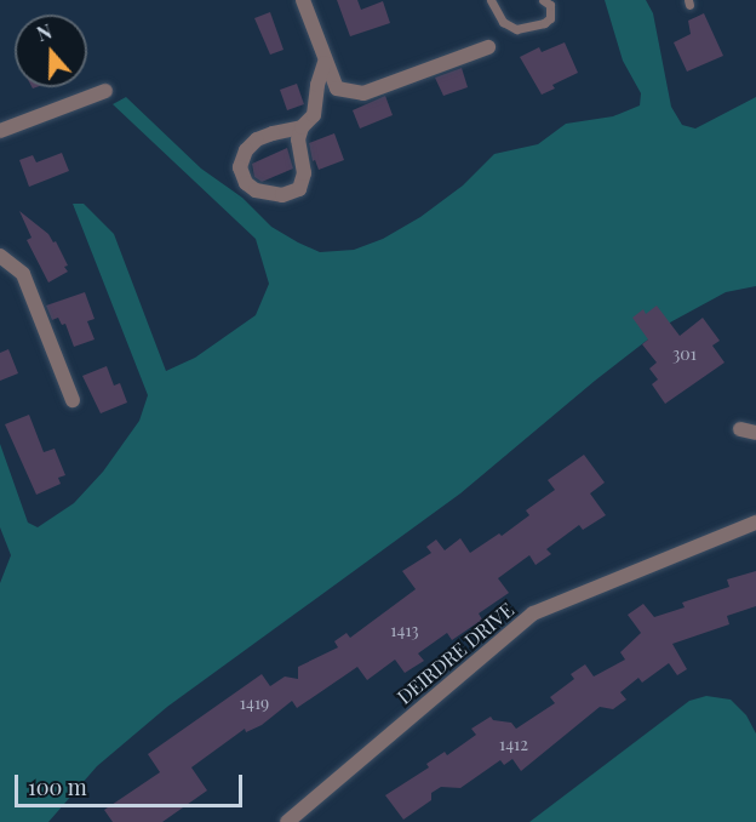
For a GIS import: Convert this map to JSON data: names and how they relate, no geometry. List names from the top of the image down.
{
  "streets": {
    "street": ["DEIRDRE DRIVE"]
  },
  "house_numbers": [
    "301",
    "1413",
    "1419",
    "1412"
  ],
  "scale_bar": "100 m",
  "north": "top"
}
